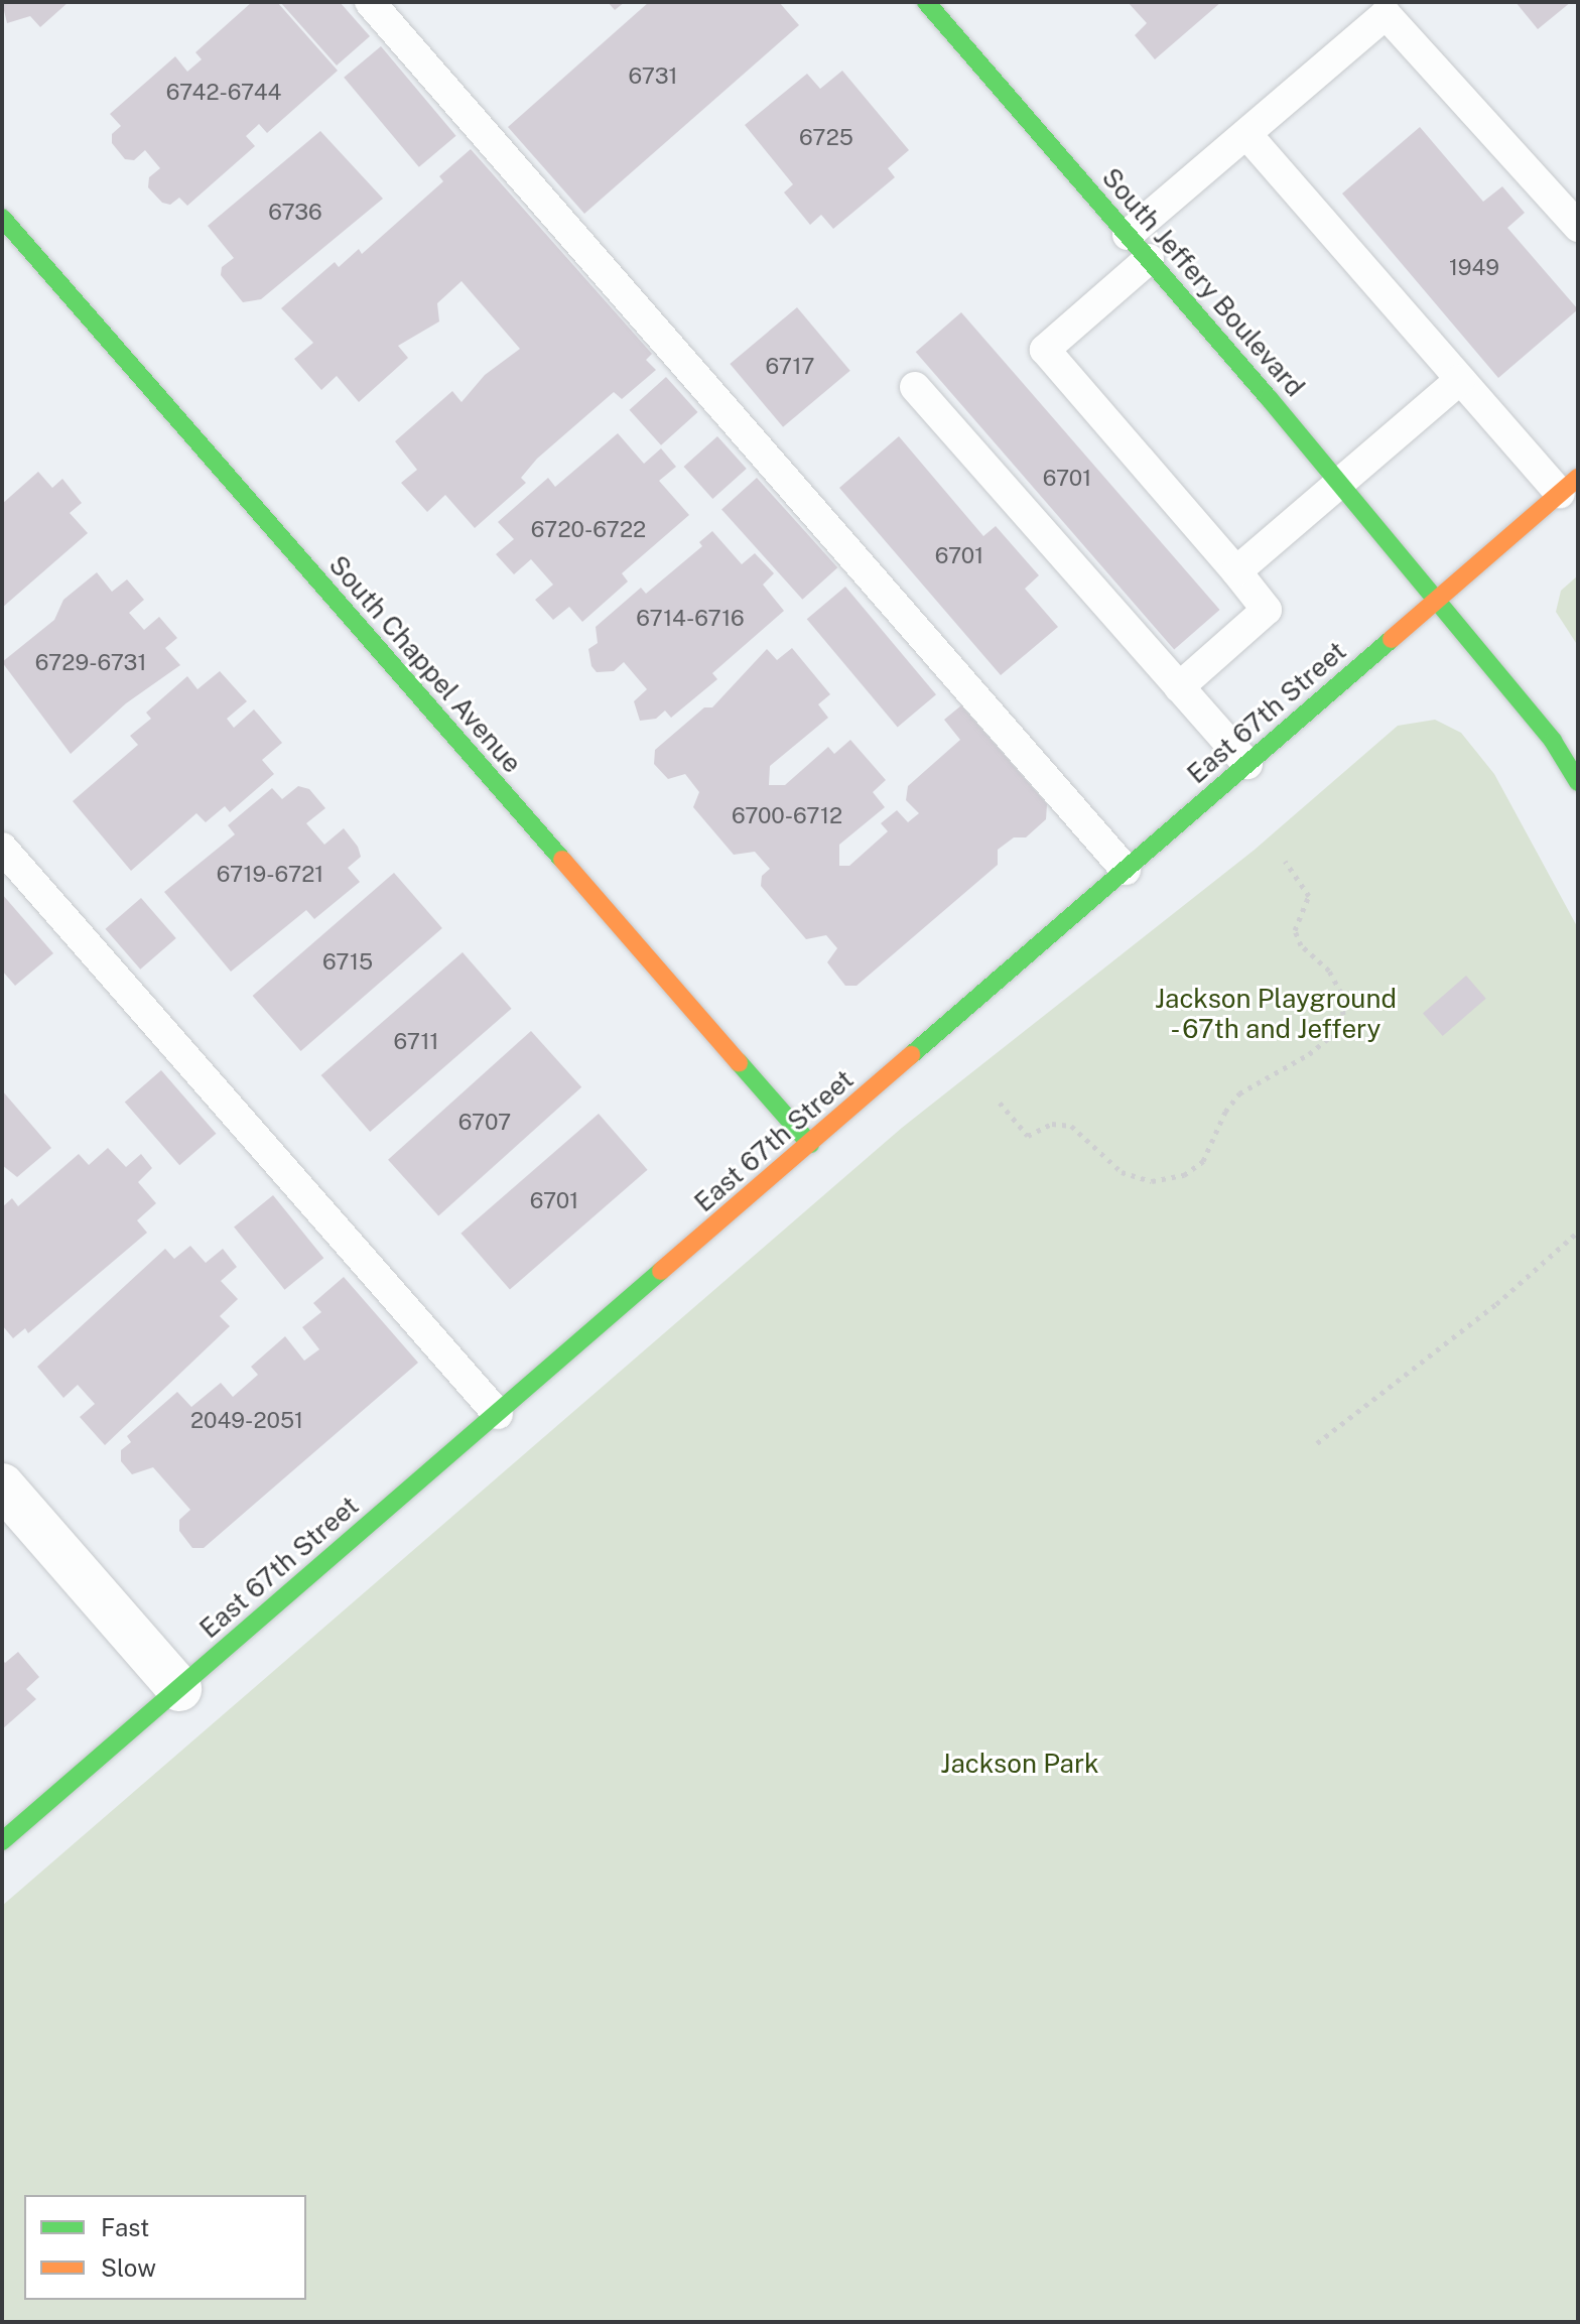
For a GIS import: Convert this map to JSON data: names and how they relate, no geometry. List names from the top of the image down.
{
  "streets": {
    "street": ["South Jeffery Boulevard", "South Chappel Avenue", "East 67th Street"]
  },
  "crossings": [
    ["South Jeffery Boulevard", "East 67th Street"],
    ["South Chappel Avenue", "East 67th Street"]
  ],
  "parks": ["Jackson Playground - 67th and Jeffery", "Jackson Park"],
  "house_numbers": [
    "6731",
    "6742-6744",
    "6725",
    "6736",
    "1949",
    "6717",
    "6701",
    "6720-6722",
    "6701",
    "6714-6716",
    "6729-6731",
    "6700-6712",
    "6719-6721",
    "6715",
    "6711",
    "6707",
    "6701",
    "2049-2051"
  ],
  "legend": ["Fast", "Slow"]
}
